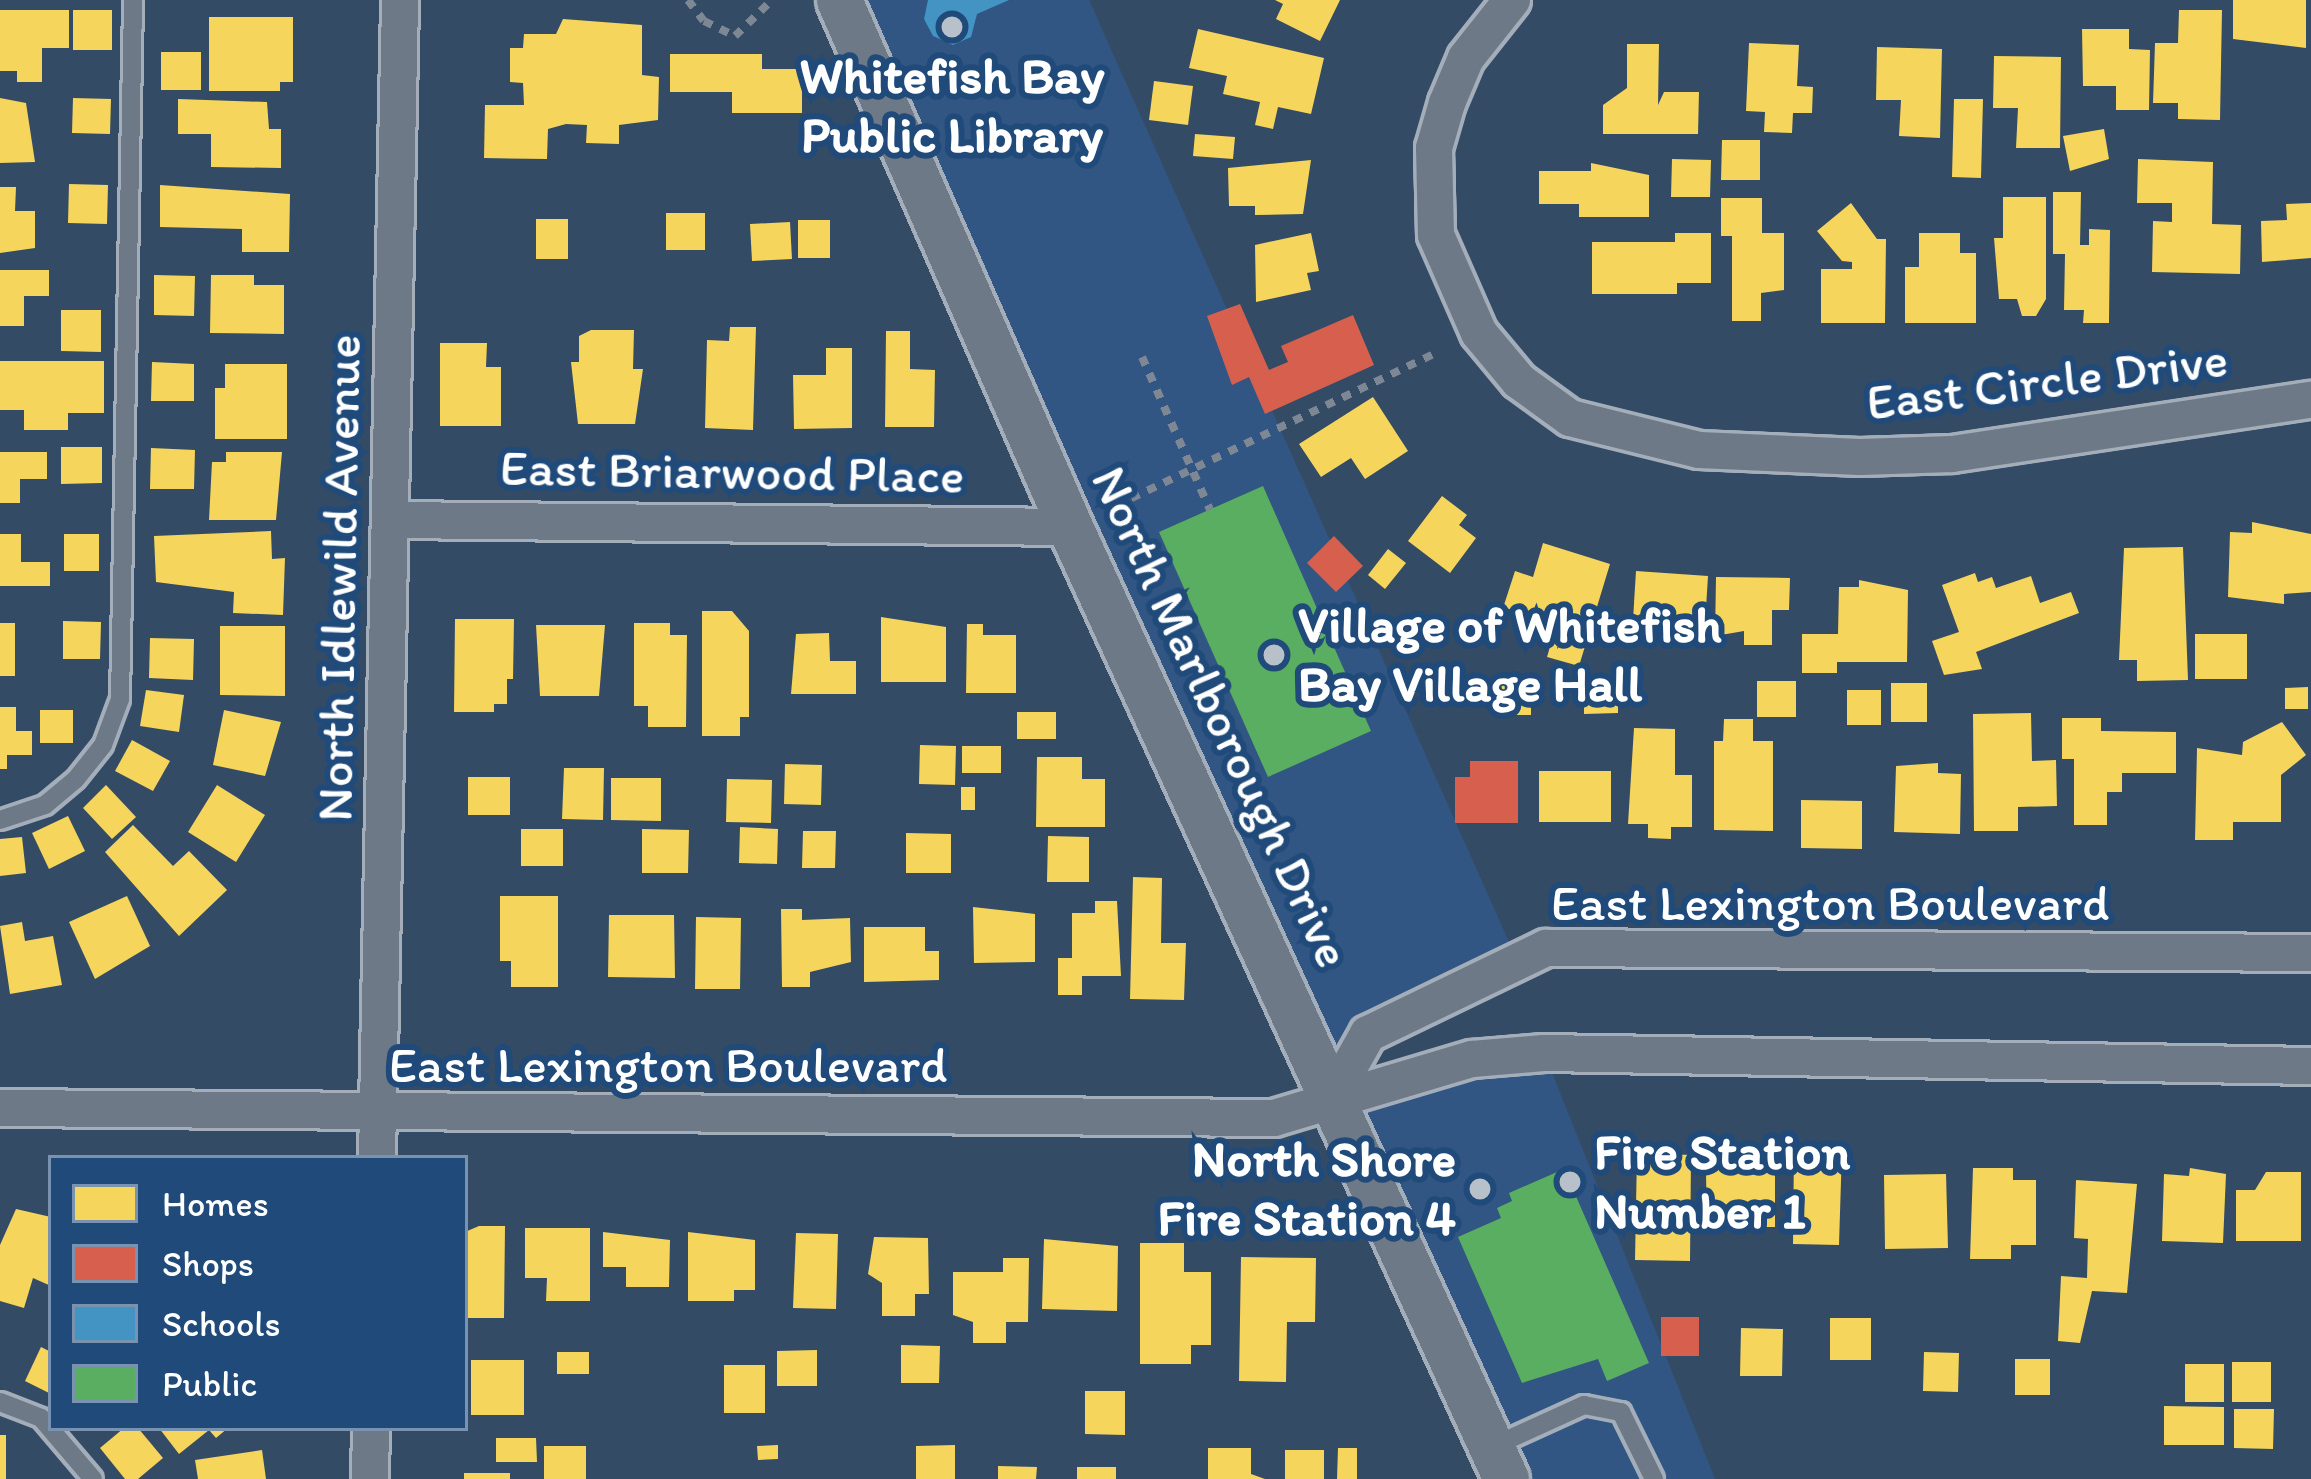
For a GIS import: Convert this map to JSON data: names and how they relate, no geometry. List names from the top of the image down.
{
  "streets": {
    "street": [
      "East Circle Drive",
      "East Briarwood Place",
      "North Idlewild Avenue",
      "North Marlborough Drive",
      "East Lexington Boulevard"
    ]
  },
  "crossings": [
    ["East Briarwood Place", "North Idlewild Avenue"],
    ["East Briarwood Place", "North Marlborough Drive"],
    ["North Idlewild Avenue", "East Lexington Boulevard"],
    ["North Marlborough Drive", "East Lexington Boulevard"]
  ],
  "places": [
    "Whitefish Bay Public Library",
    "Village of Whitefish Bay Village Hall",
    "Fire Station Number 1",
    "North Shore Fire Station 4"
  ],
  "legend": [
    "Homes",
    "Shops",
    "Schools",
    "Public"
  ]
}
